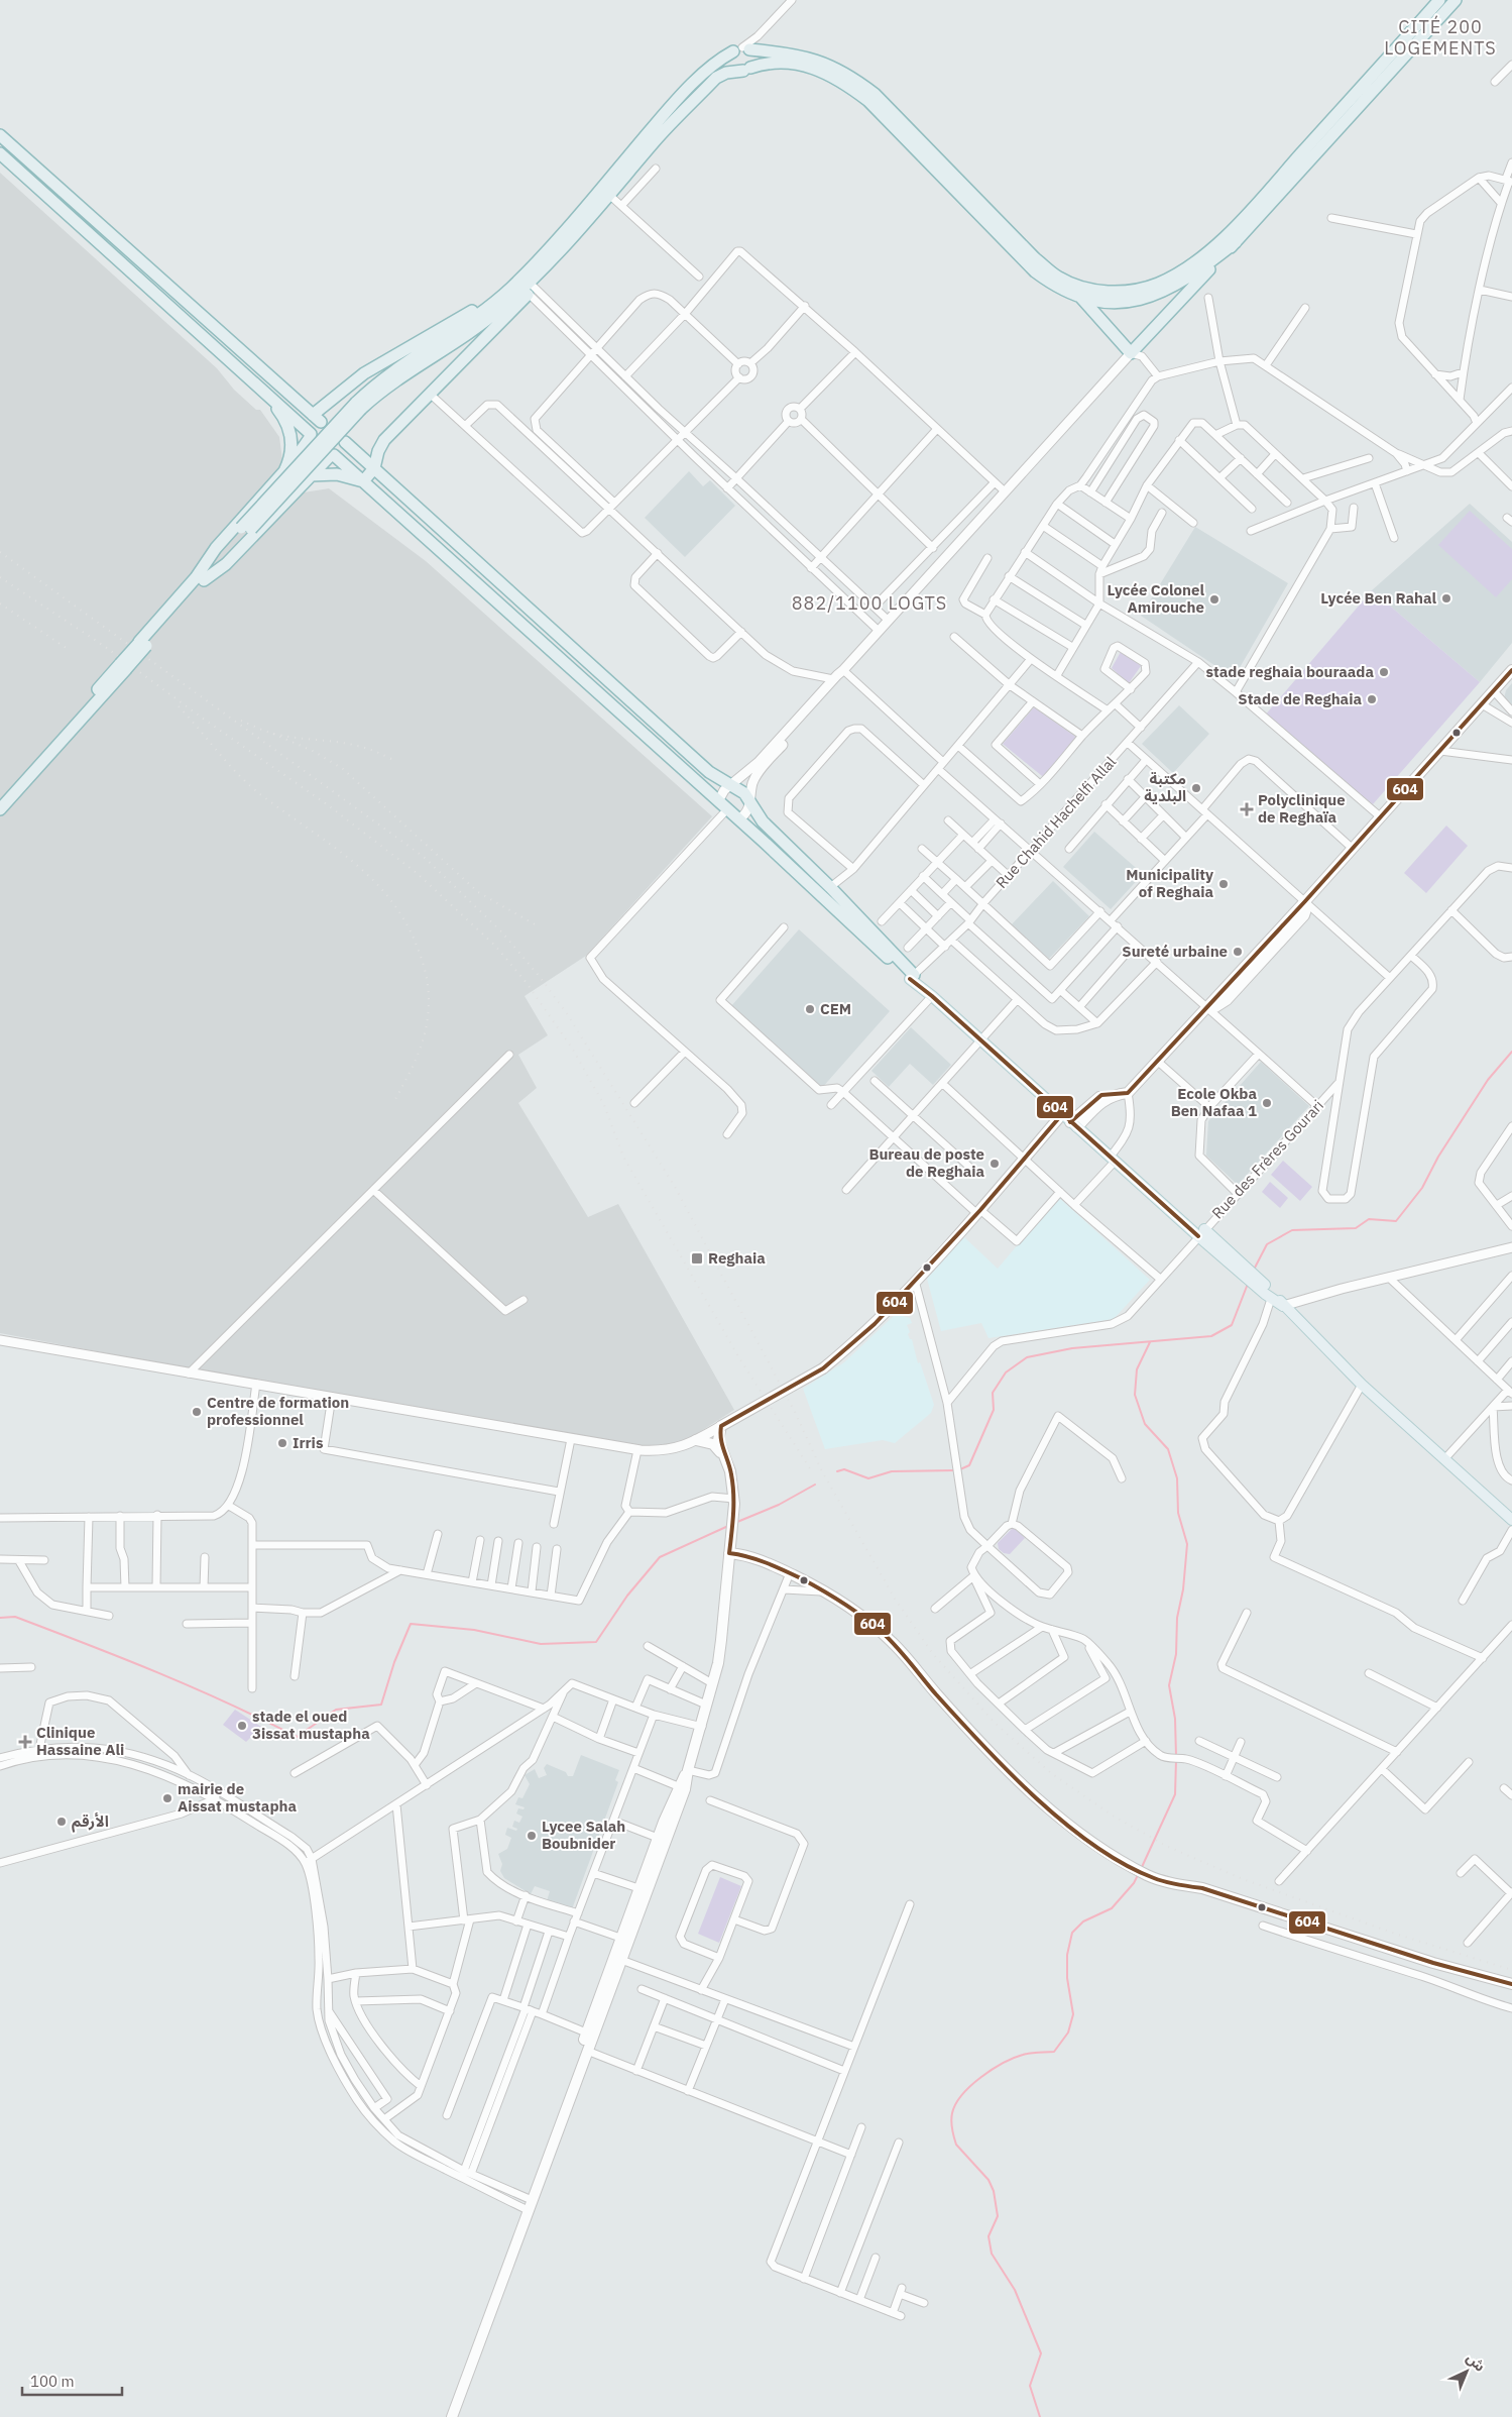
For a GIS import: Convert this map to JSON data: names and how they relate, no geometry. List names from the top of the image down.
{
  "streets": {
    "street": ["Rue Chahid Hachelfi Allal", "Rue des Frères Gourari"]
  },
  "districts": ["CITÉ 200 LOGEMENTS", "882/1100 LOGTS"],
  "places": {
    "other": [
      "Lycée Ben Rahal",
      "Lycée Colonel Amirouche",
      "stade reghaia bouraada",
      "Stade de Reghaia",
      "مكتبة البلدية",
      "Municipality of Reghaia",
      "Sureté urbaine",
      "CEM",
      "Ecole Okba Ben Nafaa 1",
      "Bureau de poste de Reghaia",
      "Centre de formation professionnel",
      "Irris",
      "stade el oued 3issat mustapha",
      "mairie de Aissat mustapha",
      "الأرقم",
      "Lycee Salah Boubnider"
    ],
    "health": ["Polyclinique de Reghaïa", "Clinique Hassaine Ali"],
    "transit": ["Reghaia"]
  },
  "lines": ["transit line 604"],
  "scale_bar": "100 m",
  "north": "top right"
}
